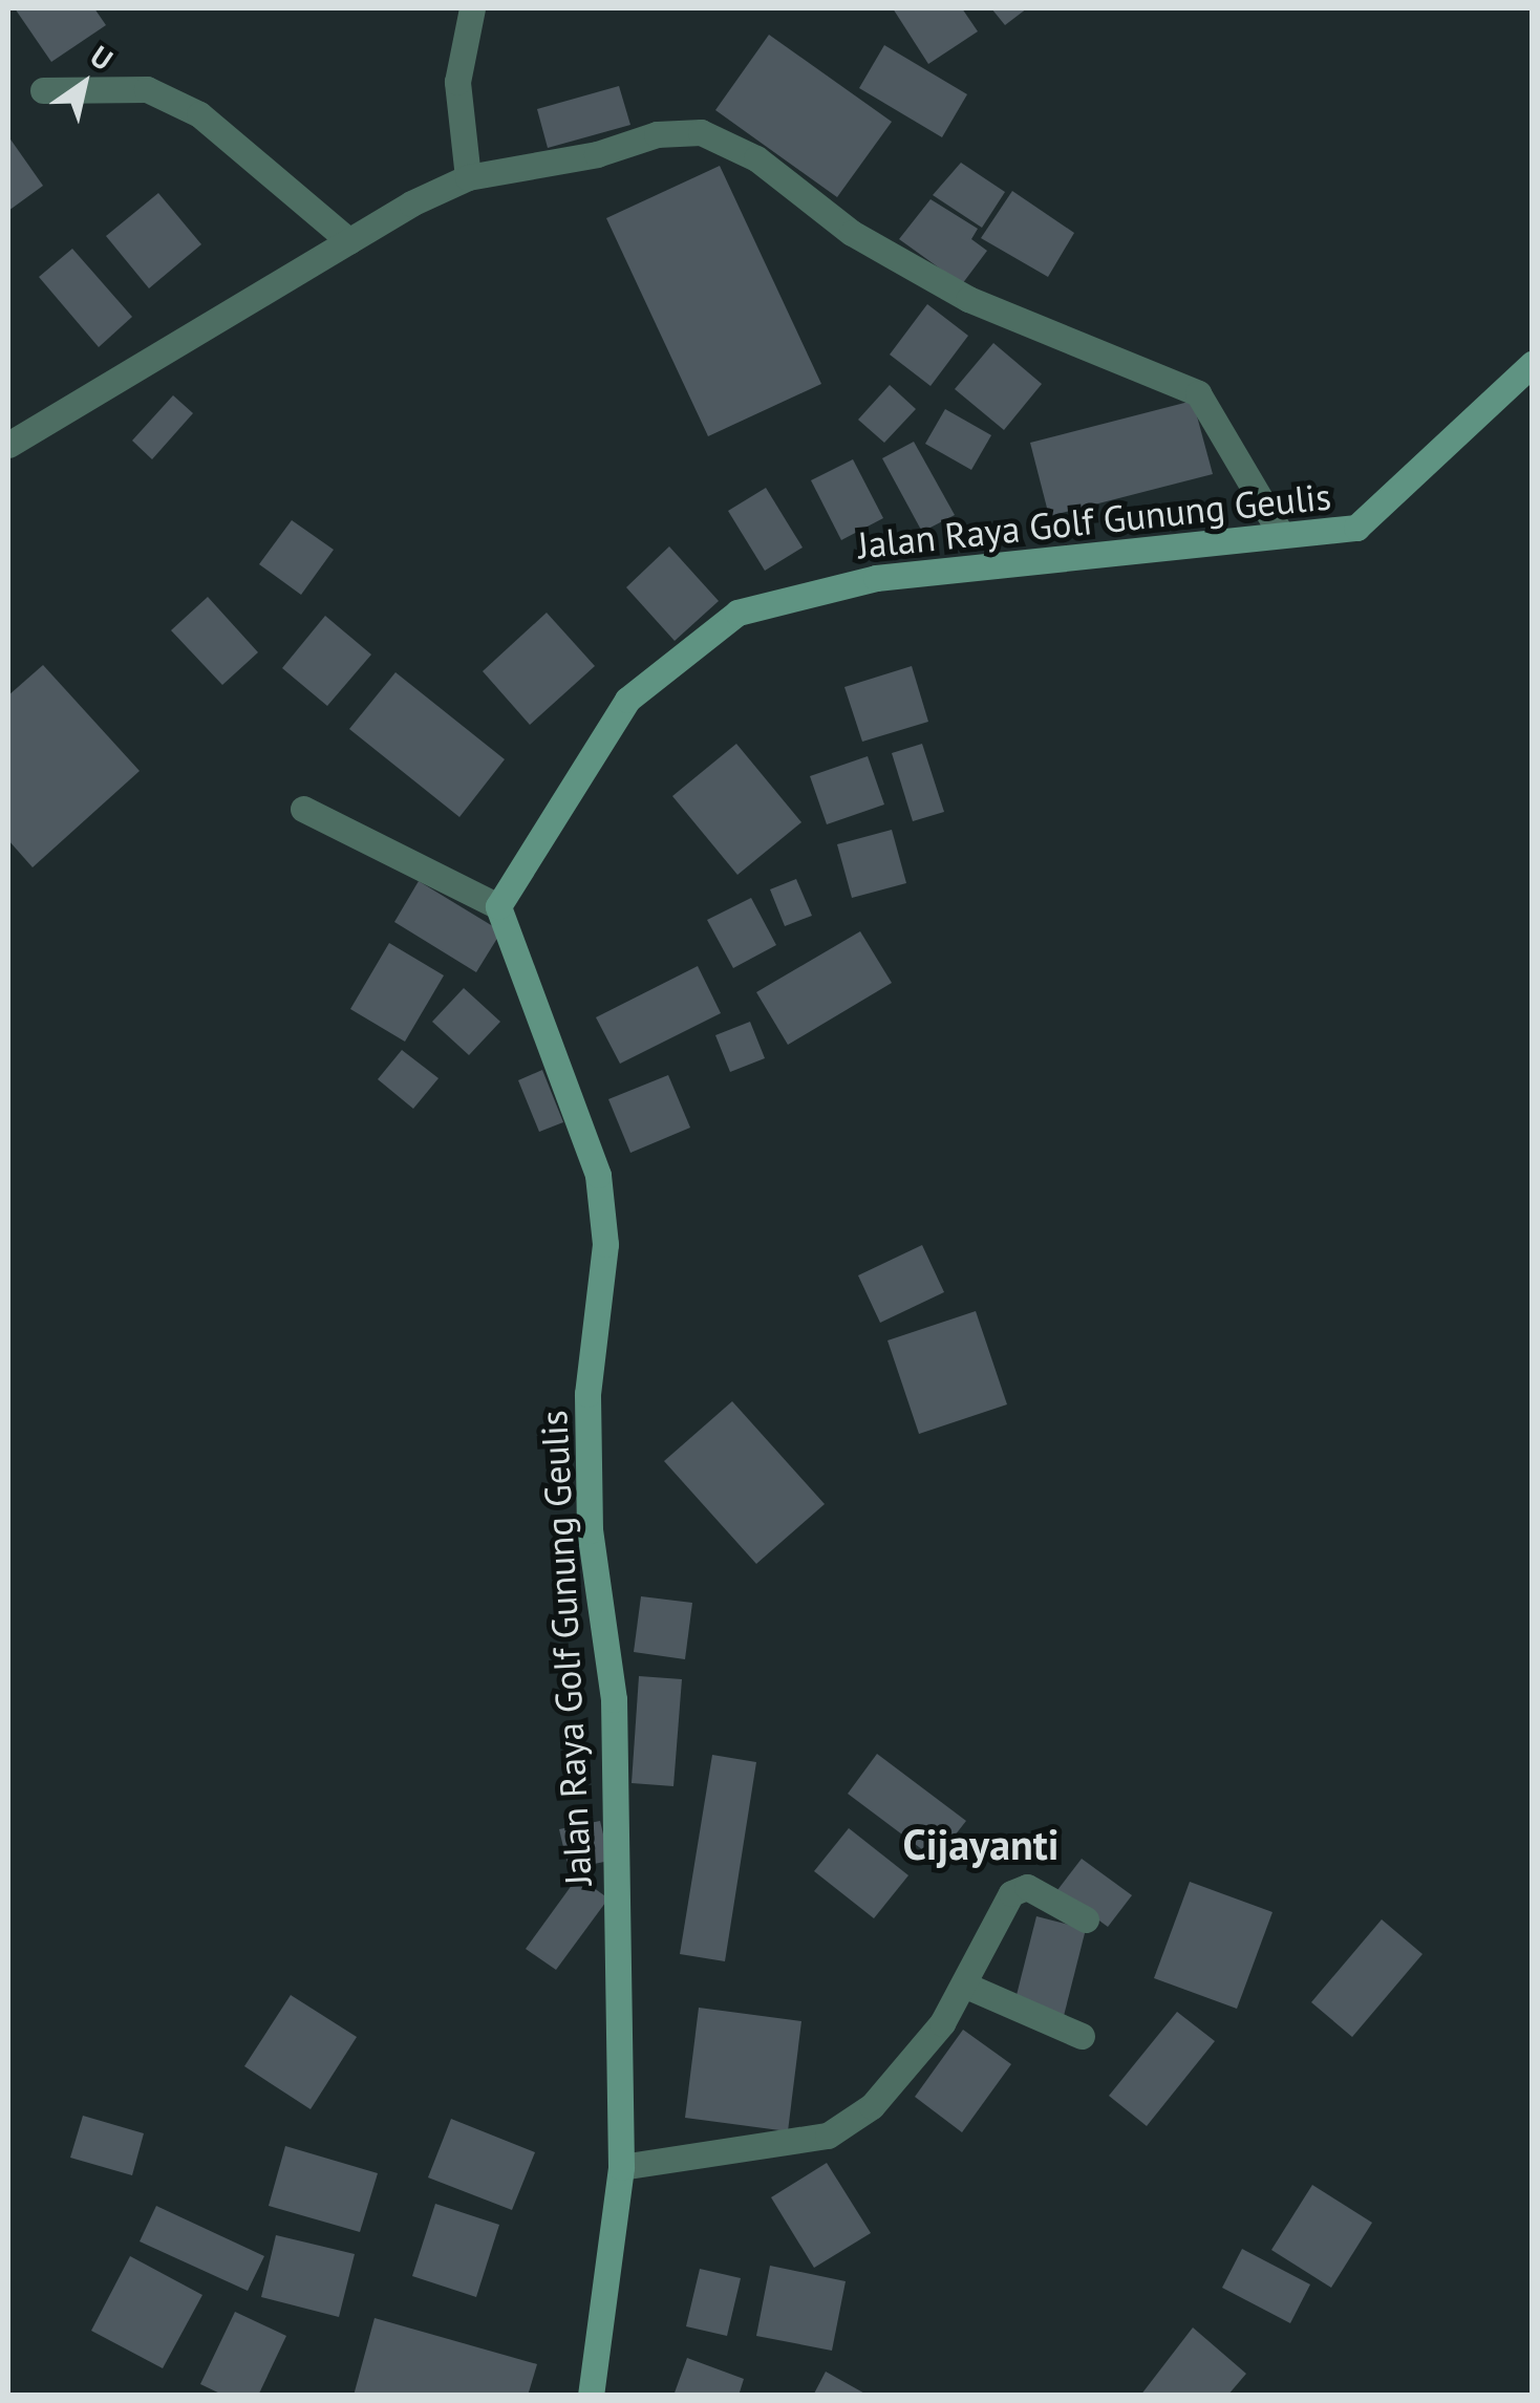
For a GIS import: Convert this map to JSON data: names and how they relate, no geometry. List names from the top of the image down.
{
  "streets": {
    "main road": ["Jalan Raya Golf Gunung Geulis"]
  },
  "districts": ["Cijayanti"],
  "north": "top right"
}
